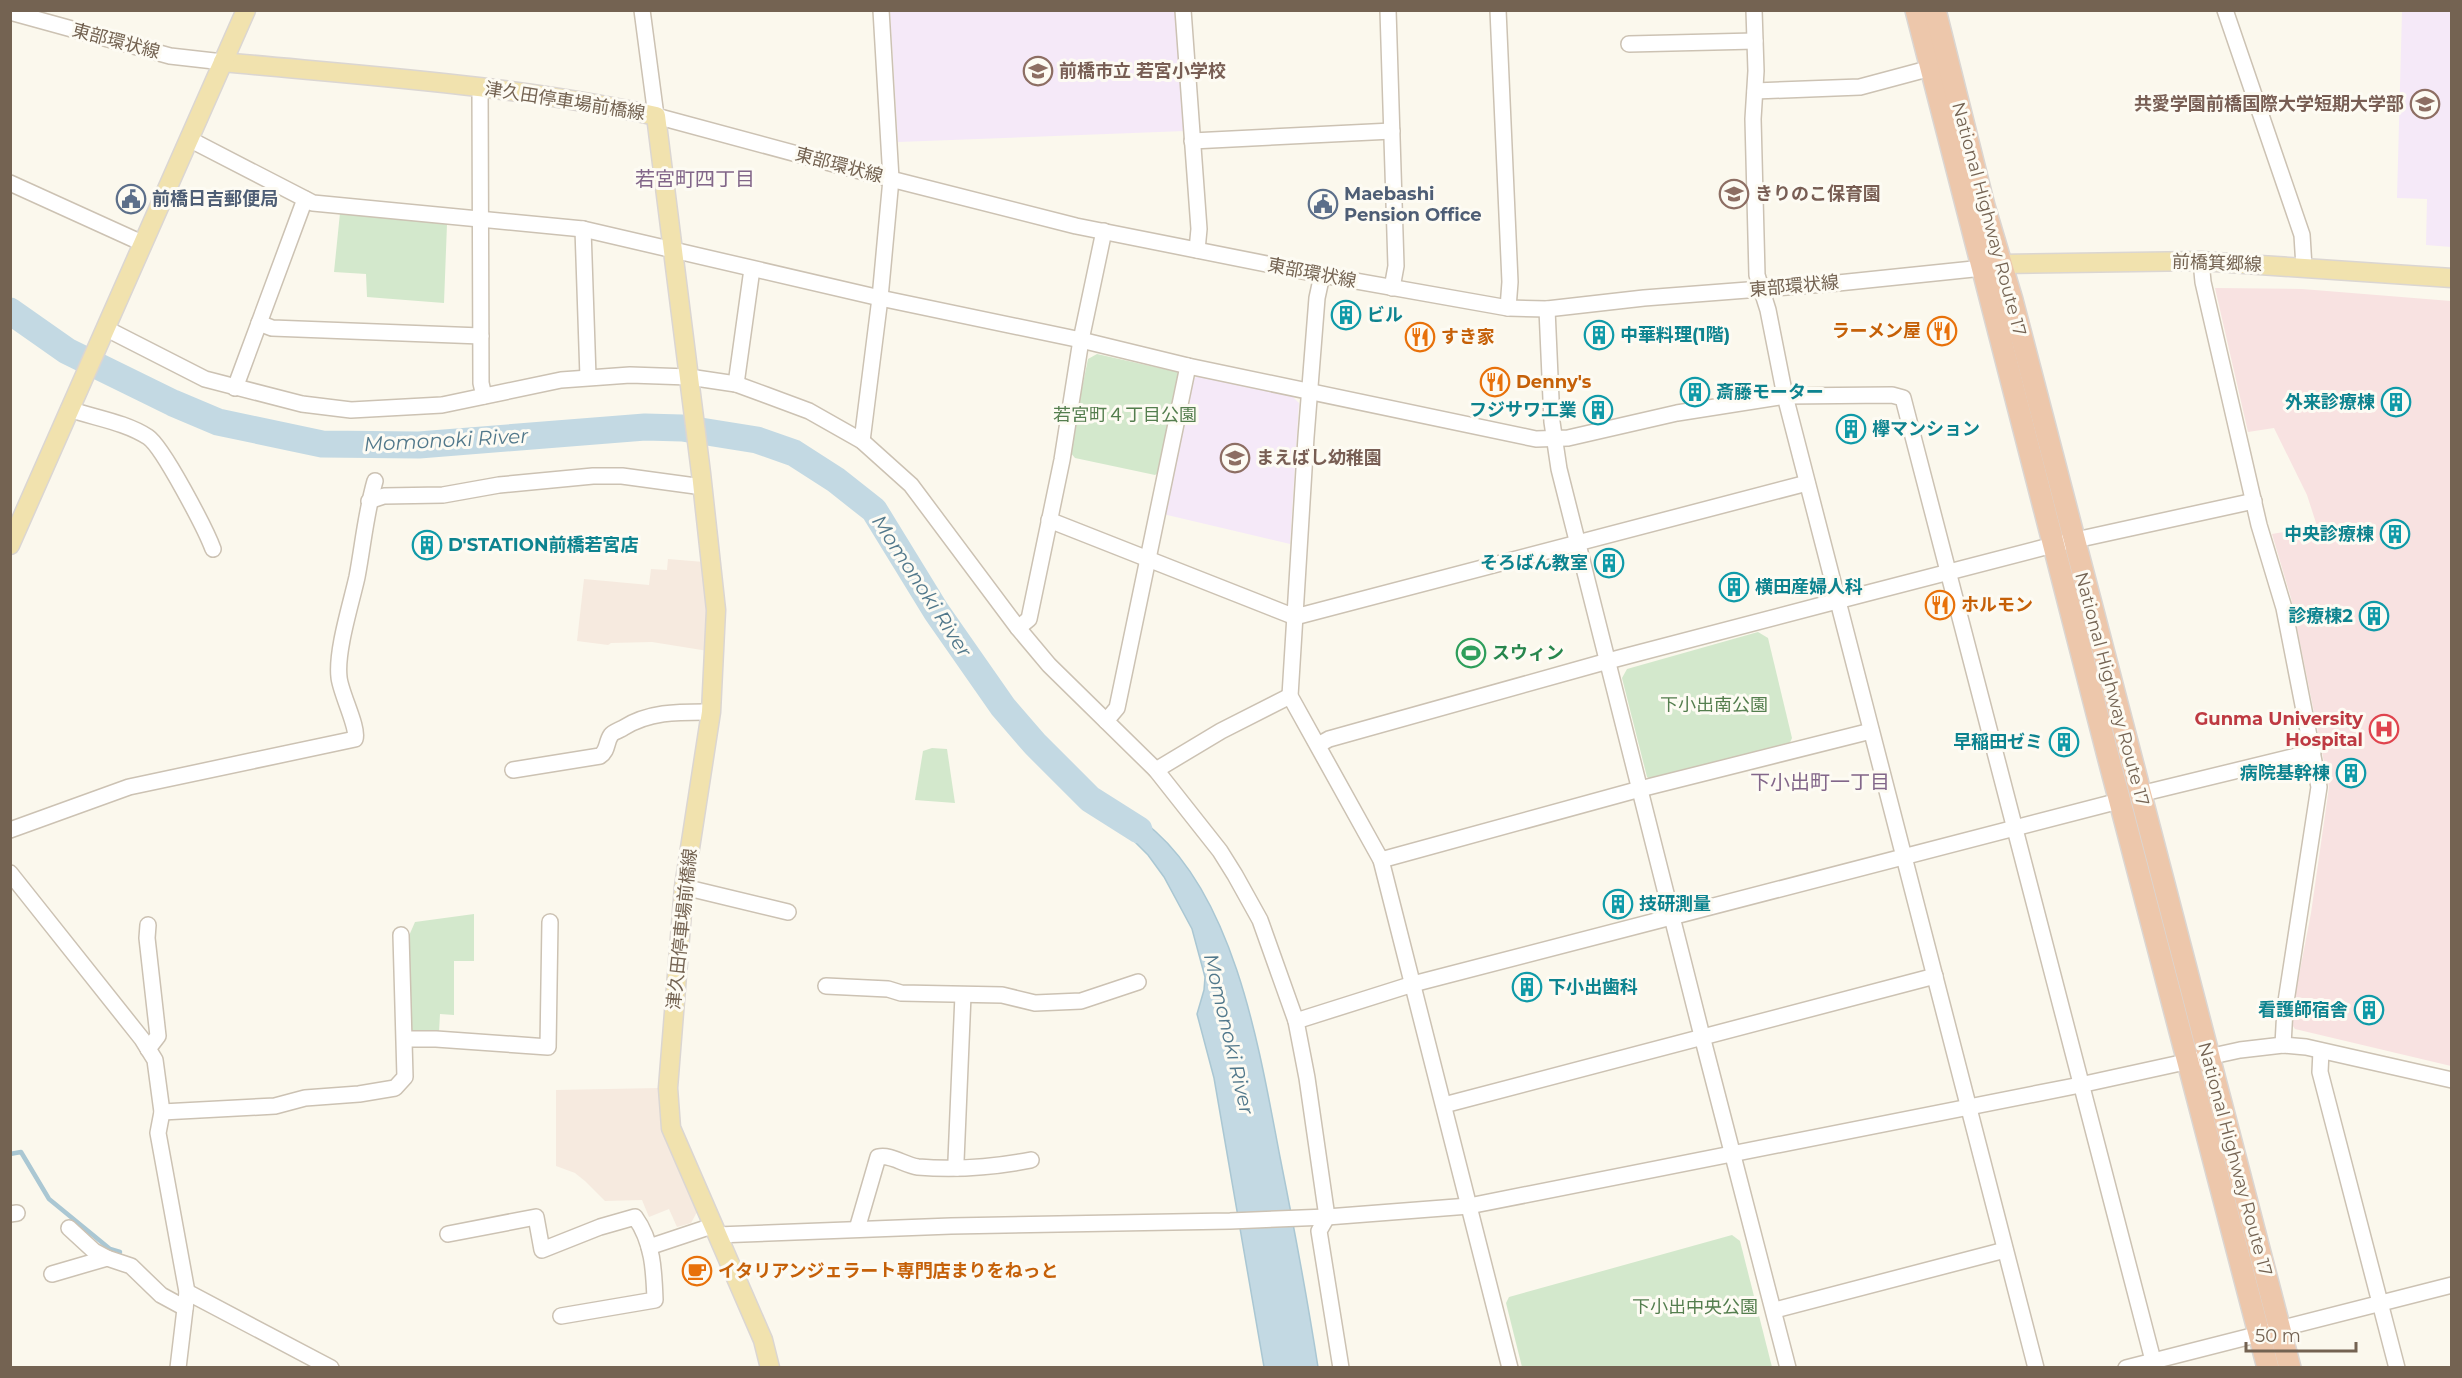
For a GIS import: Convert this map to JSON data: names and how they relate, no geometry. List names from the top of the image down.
{
  "streets": {
    "highway": ["National Highway Route 17"],
    "main road": ["津久田停車場前橋線", "前橋箕郷線"],
    "street": ["東部環状線"]
  },
  "crossings": [
    ["東部環状線", "津久田停車場前橋線"],
    ["東部環状線", "National Highway Route 17"],
    ["東部環状線", "前橋箕郷線"],
    ["National Highway Route 17", "前橋箕郷線"]
  ],
  "districts": ["若宮町四丁目", "下小出町一丁目"],
  "water": ["Momonoki River"],
  "parks": ["若宮町４丁目公園", "下小出南公園", "下小出中央公園"],
  "places": {
    "school or university": [
      "前橋市立 若宮小学校",
      "共愛学園前橋国際大学短期大学部",
      "きりのこ保育園",
      "まえばし幼稚園"
    ],
    "public building": ["前橋日吉郵便局", "Maebashi Pension Office"],
    "building": [
      "ビル",
      "中華料理(1階)",
      "斎藤モーター",
      "外来診療棟",
      "フジサワ工業",
      "欅マンション",
      "中央診療棟",
      "D'STATION前橋若宮店",
      "そろばん教室",
      "横田産婦人科",
      "診療棟2",
      "早稲田ゼミ",
      "病院基幹棟",
      "技研測量",
      "下小出歯科",
      "看護師宿舎"
    ],
    "restaurant": [
      "ラーメン屋",
      "すき家",
      "Denny's",
      "ホルモン"
    ],
    "sports": ["スウィン"],
    "hospital": ["Gunma University Hospital"],
    "cafe": ["イタリアンジェラート専門店まりをねっと"]
  },
  "scale_bar": "50 m"
}
